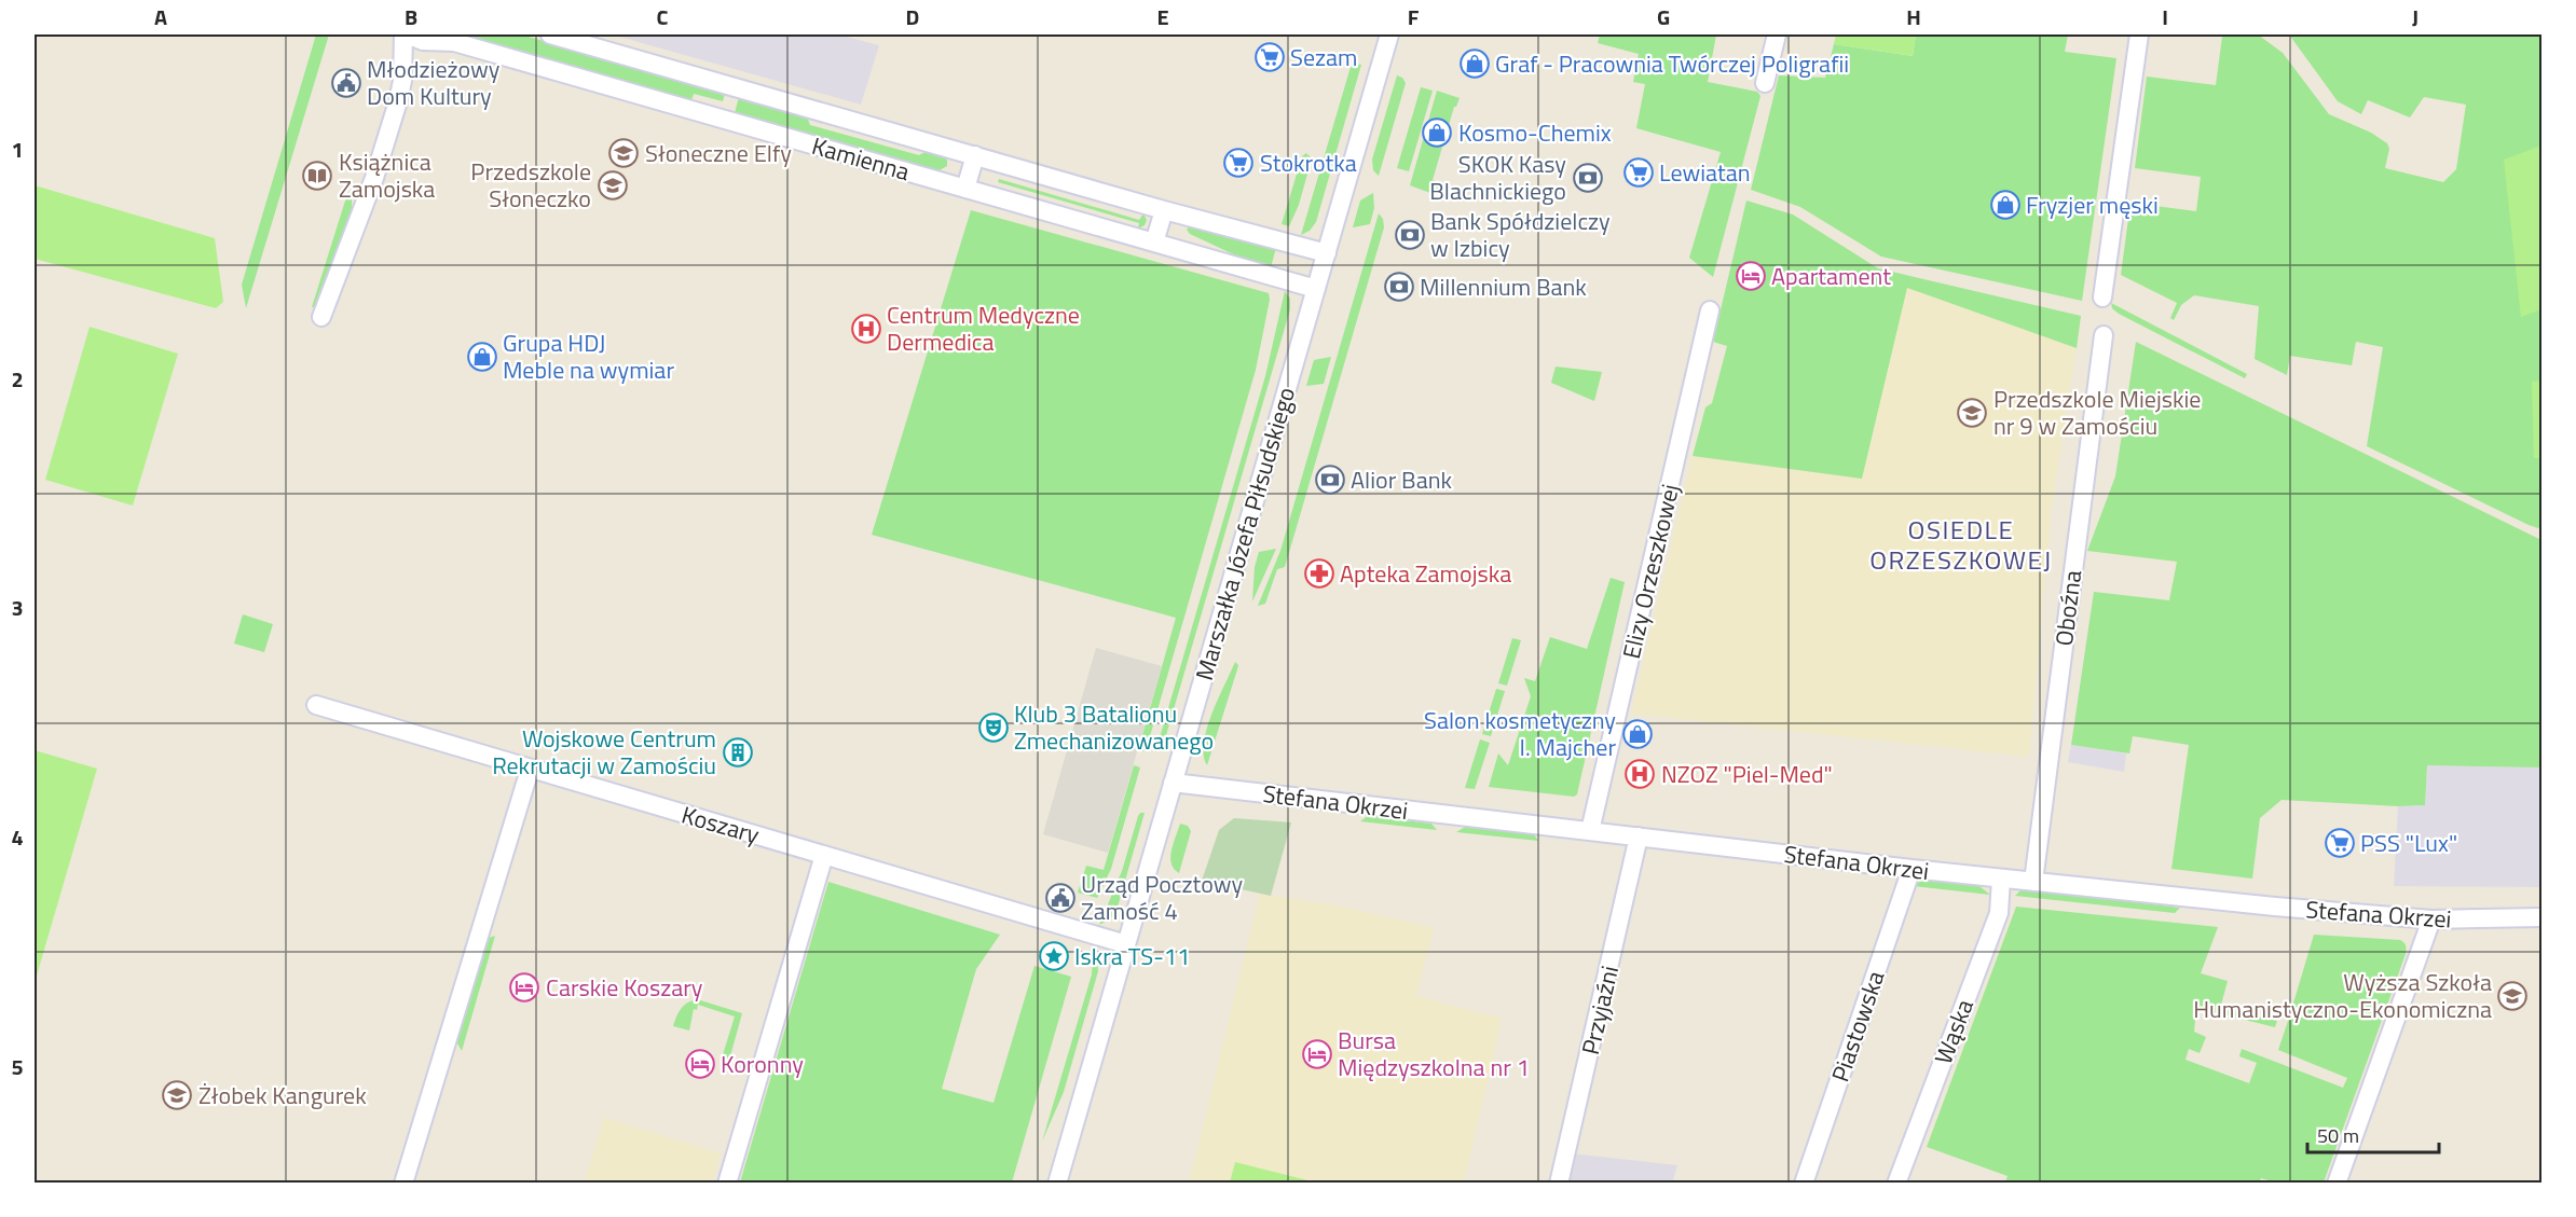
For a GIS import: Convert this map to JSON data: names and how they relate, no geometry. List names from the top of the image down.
{
  "streets": {
    "street": [
      "Kamienna",
      "Marszałka Józefa Piłsudskiego",
      "Elizy Orzeszkowej",
      "Oboźna",
      "Stefana Okrzei",
      "Koszary",
      "Przyjaźni",
      "Piastowska",
      "Wąska"
    ]
  },
  "crossings": [
    ["Kamienna", "Marszałka Józefa Piłsudskiego"],
    ["Marszałka Józefa Piłsudskiego", "Stefana Okrzei"],
    ["Marszałka Józefa Piłsudskiego", "Koszary"],
    ["Elizy Orzeszkowej", "Stefana Okrzei"],
    ["Oboźna", "Stefana Okrzei"],
    ["Stefana Okrzei", "Przyjaźni"],
    ["Stefana Okrzei", "Piastowska"],
    ["Stefana Okrzei", "Wąska"]
  ],
  "districts": ["OSIEDLE ORZESZKOWEJ"],
  "places": {
    "supermarket": [
      "Sezam",
      "Stokrotka",
      "Lewiatan",
      "PSS \"Lux\""
    ],
    "shop": [
      "Graf - Pracownia Twórczej Poligrafii",
      "Kosmo-Chemix",
      "Fryzjer męski",
      "Grupa HDJ Meble na wymiar",
      "Salon kosmetyczny I. Majcher"
    ],
    "public building": ["Młodzieżowy Dom Kultury", "Urząd Pocztowy Zamość 4"],
    "school or university": [
      "Słoneczne Elfy",
      "Przedszkole Słoneczko",
      "Przedszkole Miejskie nr 9 w Zamościu",
      "Wyższa Szkoła Humanistyczno-Ekonomiczna",
      "Żłobek Kangurek"
    ],
    "library": ["Książnica Zamojska"],
    "bank": [
      "SKOK Kasy Blachnickiego",
      "Bank Spółdzielczy w Izbicy",
      "Millennium Bank",
      "Alior Bank"
    ],
    "hotel": [
      "Apartament",
      "Carskie Koszary",
      "Bursa Międzyszkolna nr 1",
      "Koronny"
    ],
    "hospital": ["Centrum Medyczne Dermedica", "NZOZ \"Piel-Med\""],
    "pharmacy": ["Apteka Zamojska"],
    "theatre": ["Klub 3 Batalionu Zmechanizowanego"],
    "building": ["Wojskowe Centrum Rekrutacji w Zamościu"],
    "place": ["Iskra TS-11"]
  },
  "scale_bar": "50 m",
  "grid": {
    "columns": [
      "A",
      "B",
      "C",
      "D",
      "E",
      "F",
      "G",
      "H",
      "I",
      "J"
    ],
    "rows": [
      "1",
      "2",
      "3",
      "4",
      "5"
    ]
  }
}
